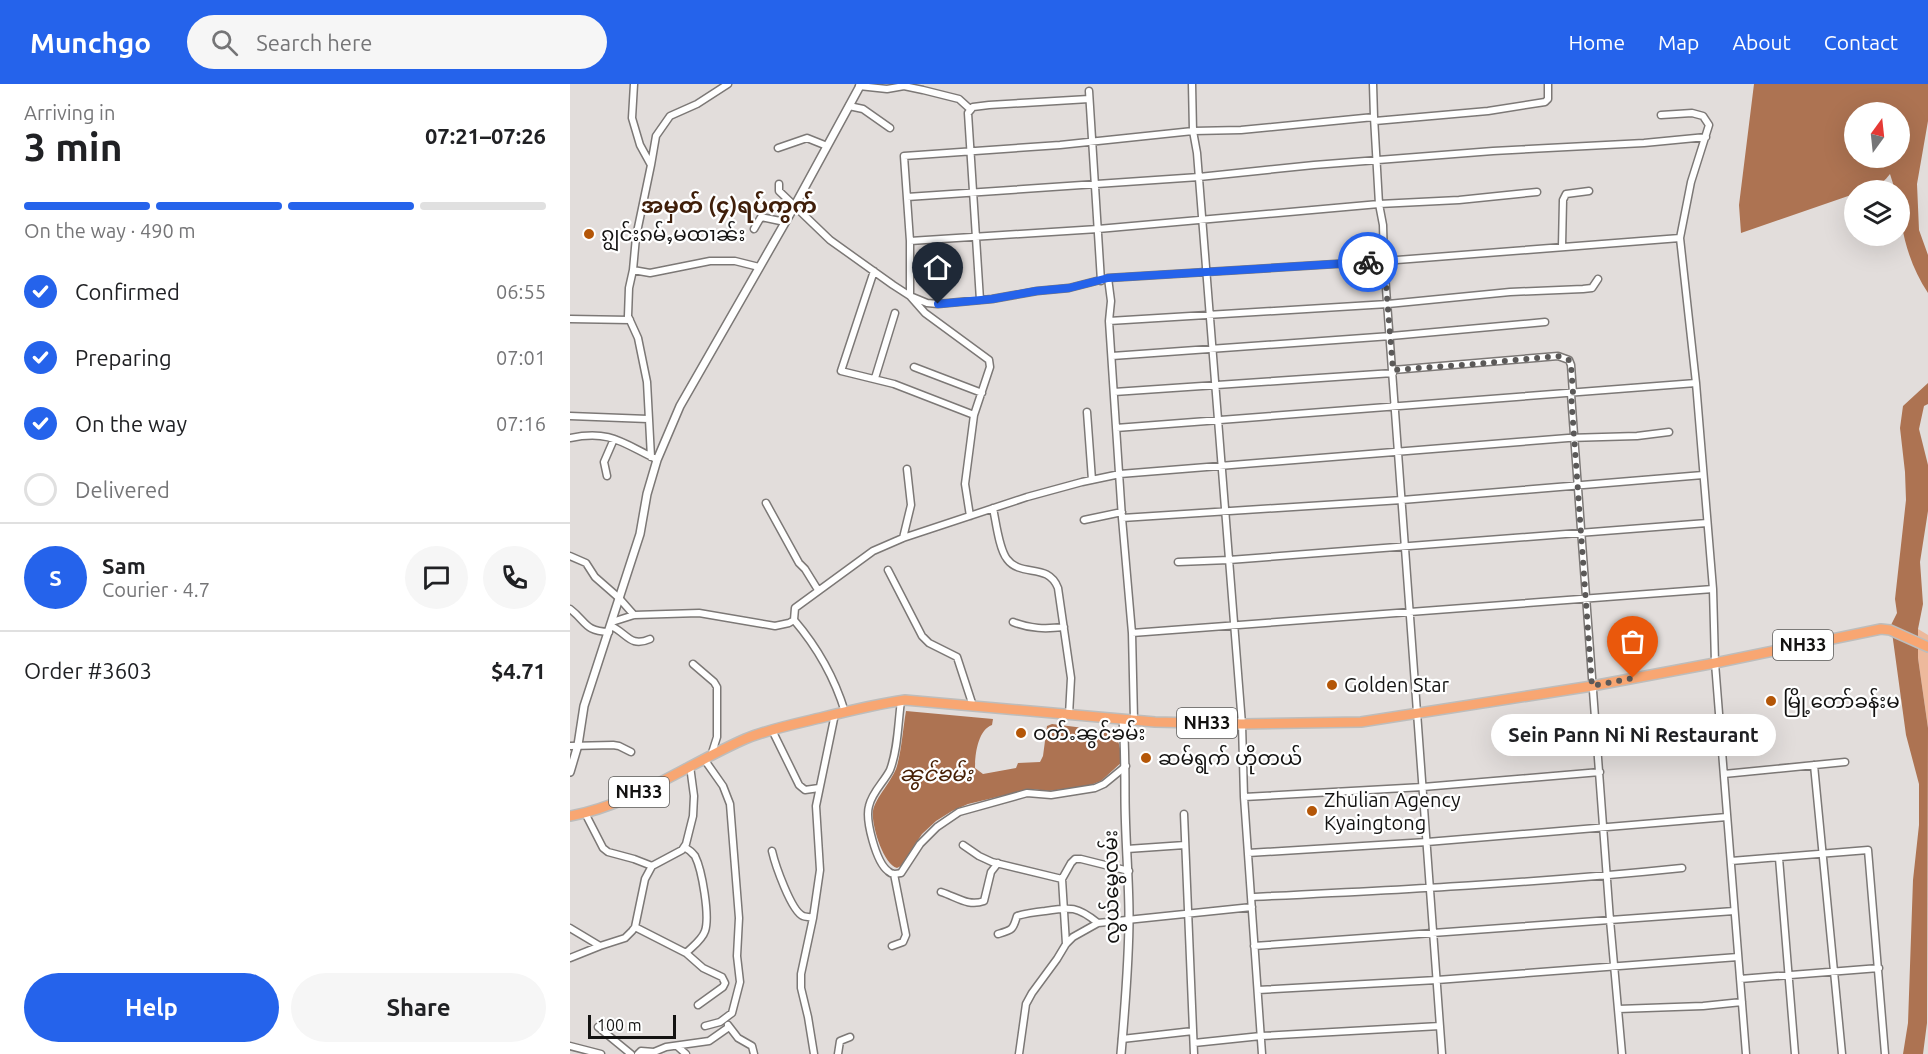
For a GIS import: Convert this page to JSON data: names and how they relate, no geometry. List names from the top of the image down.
{
  "streets": {
    "highway": ["NH33"],
    "street": ["လွယ်မွေလမ်း"]
  },
  "crossings": [
    ["NH33", "လွယ်မွေလမ်း"]
  ],
  "districts": ["အမှတ် (၄)ရပ်ကွက်"],
  "water": ["ၼွင်ၶမ်း"],
  "places": [
    "ၵျွင်းၵမ်ႇမထၢၼ်း",
    "Sein Pann Ni Ni Restaurant",
    "Golden Star",
    "မြို့တော်ခန်းမ",
    "ဝတ်ႉၼွင်ၶမ်း",
    "ဆမ်ရွက် ဟိုတယ်",
    "Zhulian Agency Kyaingtong"
  ],
  "scale_bar": "100 m",
  "north": "top",
  "page": {
    "header": "Munchgo",
    "search": "Search here",
    "nav": [
      "Home",
      "Map",
      "About",
      "Contact"
    ],
    "heading": ["3 min", "Arriving in", "07:21–07:26"],
    "panel": [
      "Sam",
      "Courier · 4.7",
      "Order #3603",
      "$4.71"
    ],
    "bar": "On the way · 490 m",
    "list": [
      ["Confirmed", "06:55"],
      ["Preparing", "07:01"],
      ["On the way", "07:16"],
      "Delivered"
    ],
    "round": "S",
    "bubble": "Sein Pann Ni Ni Restaurant",
    "buttons": ["Help", "Share"],
    "scale": "100 m"
  }
}
